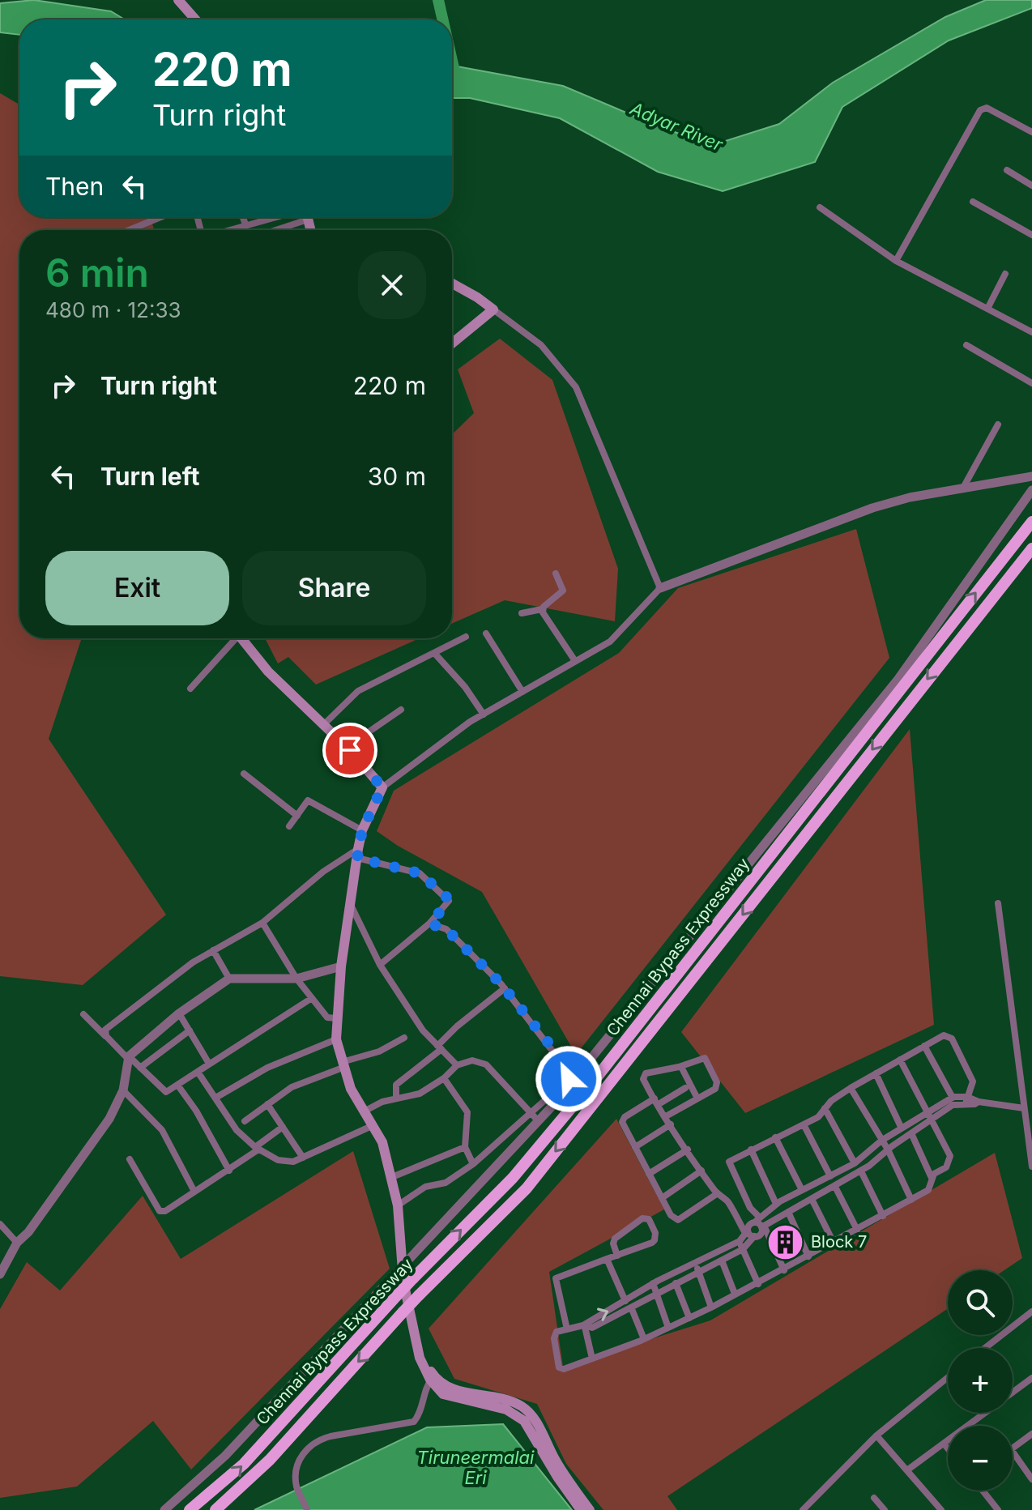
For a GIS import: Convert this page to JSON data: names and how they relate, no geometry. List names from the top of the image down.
{
  "streets": {
    "highway": ["Chennai Bypass Expressway"]
  },
  "water": ["Adyar River", "Tiruneermalai Eri"],
  "places": {
    "building": ["Block 7"]
  },
  "page": {
    "turn": ["220 m", "Turn right"],
    "then": "Then",
    "heading": ["6 min", "480 m · 12:33"],
    "list": [
      {
        "name": "Turn right",
        "value": "220 m"
      },
      {
        "name": "Turn left",
        "value": "30 m"
      }
    ],
    "buttons": ["Exit", "Share"],
    "map_buttons": ["+", "−"]
  }
}
